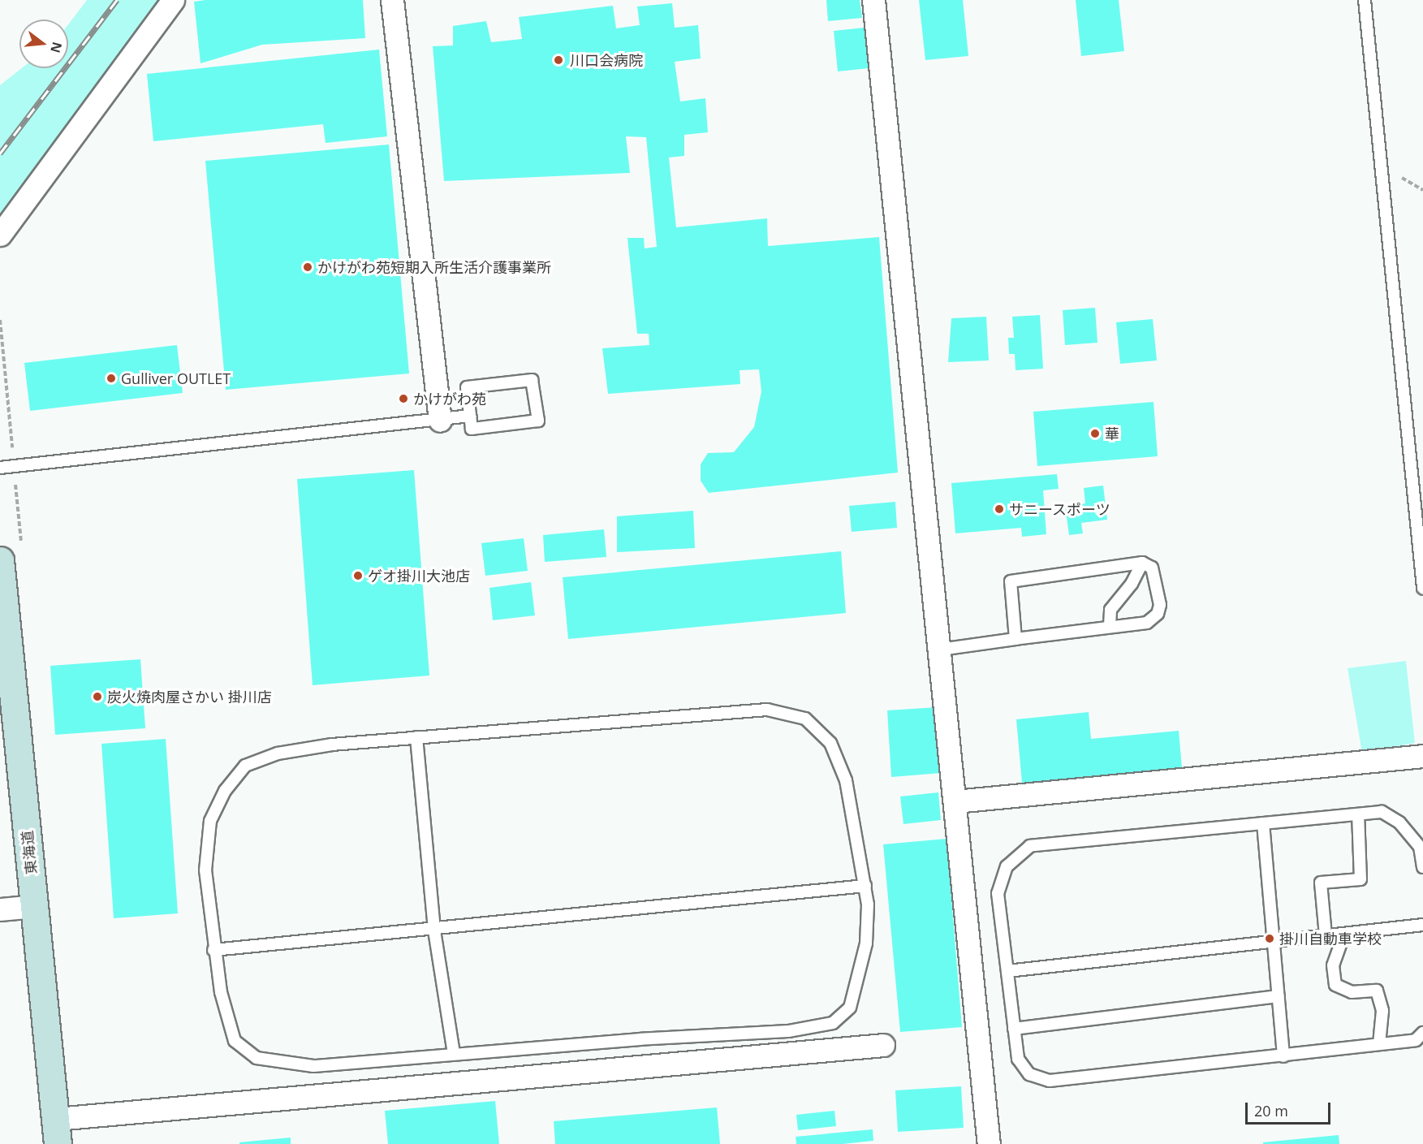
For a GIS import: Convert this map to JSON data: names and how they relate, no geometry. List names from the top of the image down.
{
  "streets": {
    "main road": ["東海道"]
  },
  "places": [
    "川口会病院",
    "かけがわ苑短期入所生活介護事業所",
    "Gulliver OUTLET",
    "かけがわ苑",
    "華",
    "サニースポーツ",
    "ゲオ掛川大池店",
    "炭火焼肉屋さかい 掛川店",
    "掛川自動車学校"
  ],
  "scale_bar": "20 m",
  "north": "right"
}
